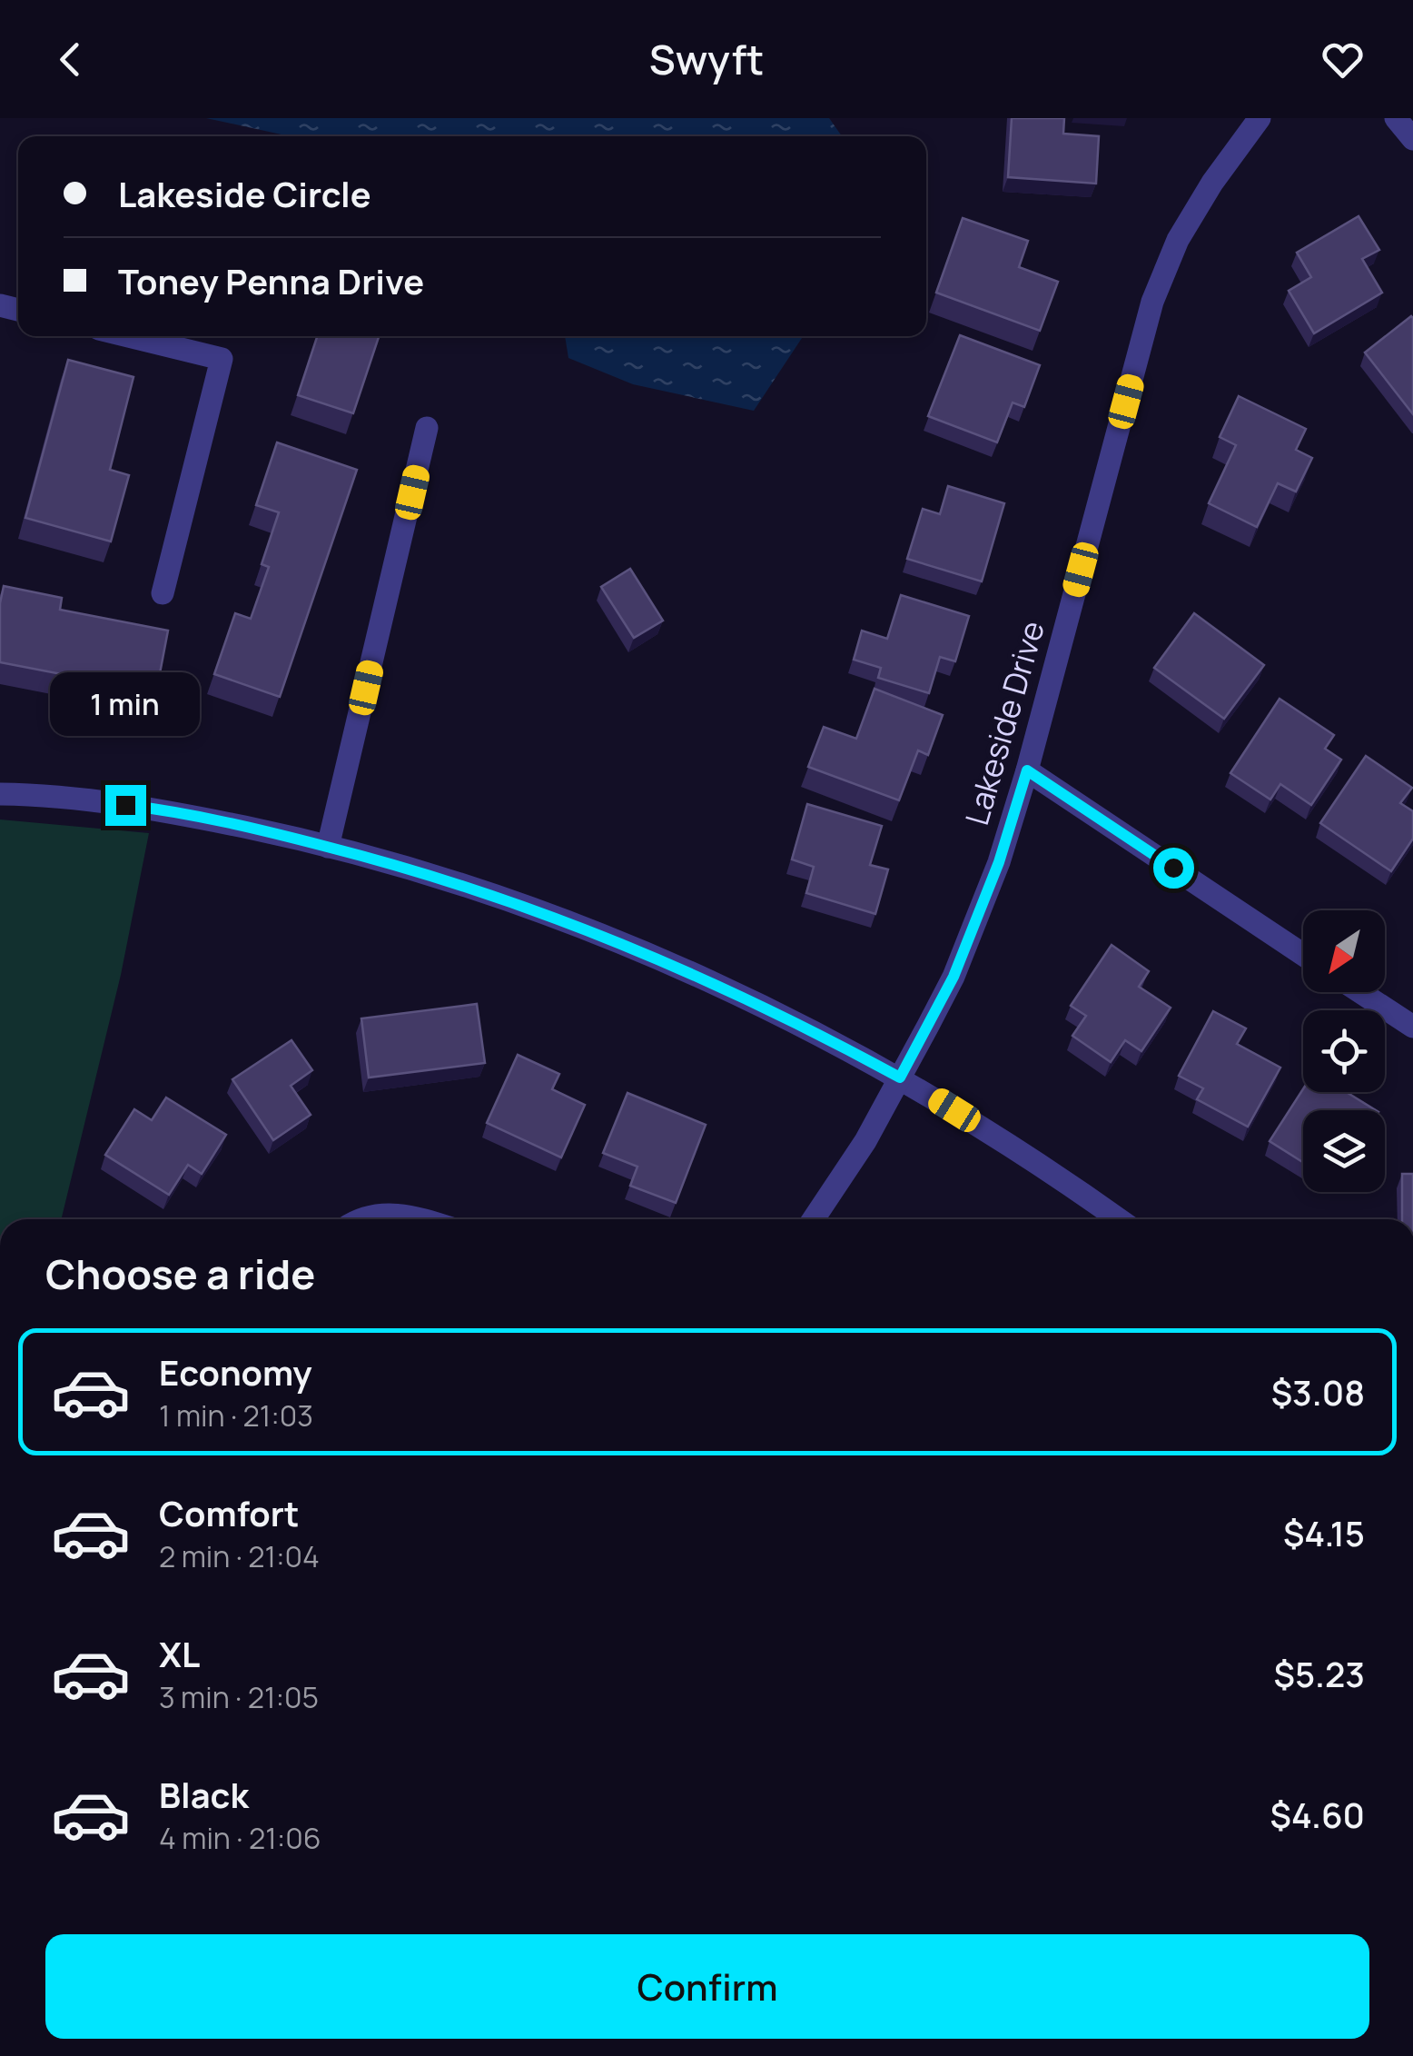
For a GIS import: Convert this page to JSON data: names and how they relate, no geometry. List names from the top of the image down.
{
  "streets": {
    "street": ["Lakeside Drive"]
  },
  "north": "bottom left",
  "page": {
    "header": "Swyft",
    "banner": ["Lakeside Circle", "Toney Penna Drive"],
    "bubble": "1 min",
    "heading": "Choose a ride",
    "list": [
      {
        "name": "Economy",
        "note": "1 min · 21:03",
        "value": "$3.08"
      },
      {
        "name": "Comfort",
        "note": "2 min · 21:04",
        "value": "$4.15"
      },
      {
        "name": "XL",
        "note": "3 min · 21:05",
        "value": "$5.23"
      },
      {
        "name": "Black",
        "note": "4 min · 21:06",
        "value": "$4.60"
      }
    ],
    "buttons": "Confirm"
  }
}
